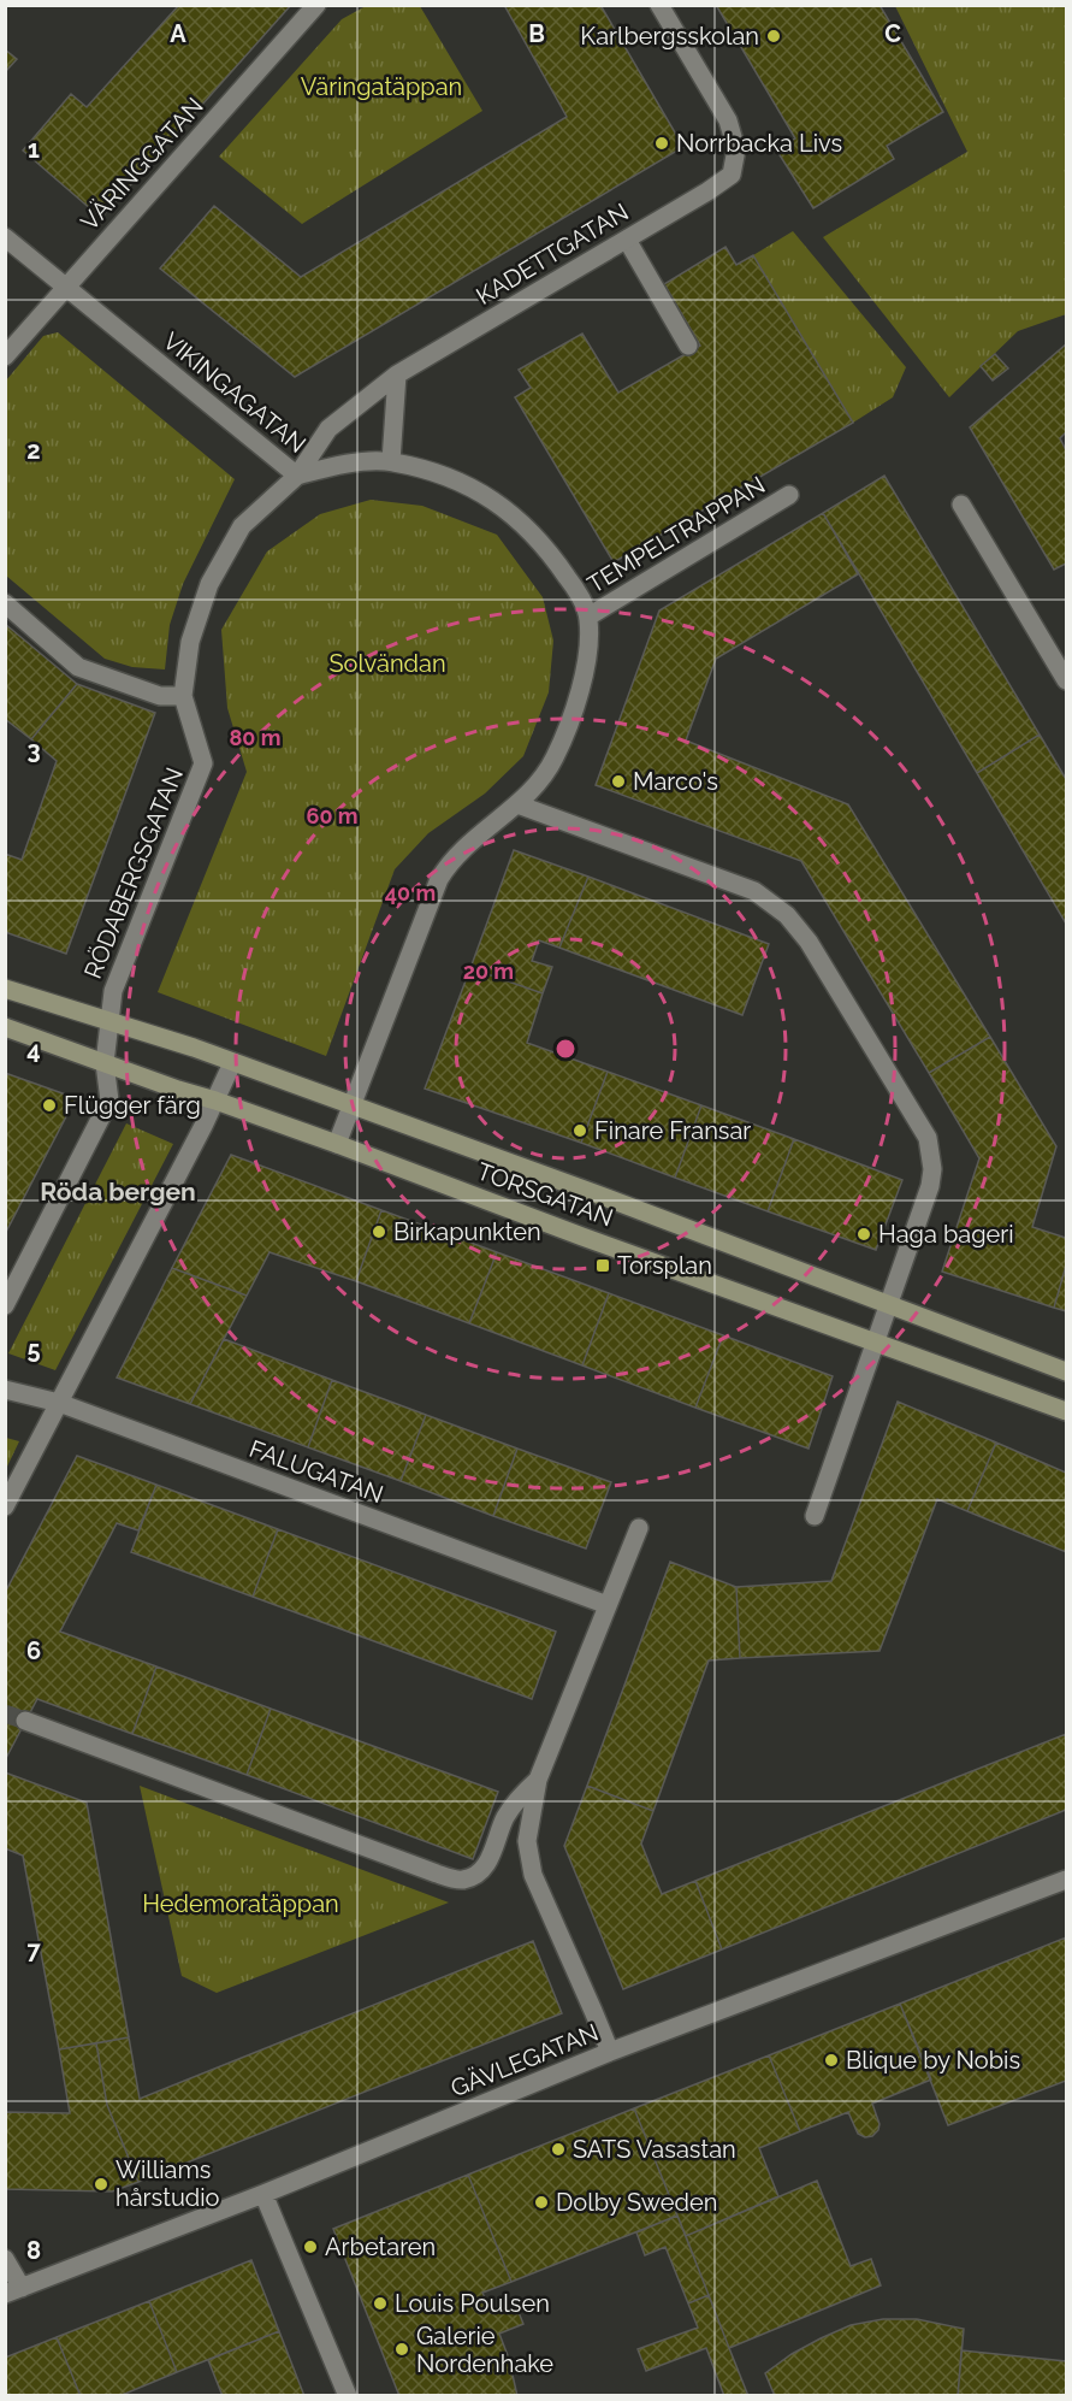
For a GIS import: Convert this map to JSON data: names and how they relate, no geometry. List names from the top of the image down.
{
  "streets": {
    "main road": ["TORSGATAN"],
    "street": [
      "VÄRINGGATAN",
      "KADETTGATAN",
      "VIKINGAGATAN",
      "TEMPELTRAPPAN",
      "RÖDABERGSGATAN",
      "FALUGATAN",
      "GÄVLEGATAN"
    ]
  },
  "crossings": [
    ["VÄRINGGATAN", "VIKINGAGATAN"],
    ["KADETTGATAN", "VIKINGAGATAN"],
    ["VIKINGAGATAN", "TEMPELTRAPPAN"],
    ["RÖDABERGSGATAN", "TORSGATAN"]
  ],
  "districts": ["Röda bergen"],
  "parks": ["Väringatäppan", "Solvändan", "Hedemoratäppan"],
  "places": {
    "other": [
      "Karlbergsskolan",
      "Norrbacka Livs",
      "Marco's",
      "Flügger färg",
      "Finare Fransar",
      "Birkapunkten",
      "Haga bageri",
      "Blique by Nobis",
      "SATS Vasastan",
      "Williams hårstudio",
      "Dolby Sweden",
      "Arbetaren",
      "Louis Poulsen",
      "Galerie Nordenhake"
    ],
    "transit": ["Torsplan"]
  },
  "grid": {
    "columns": ["A", "B", "C"],
    "rows": [
      "1",
      "2",
      "3",
      "4",
      "5",
      "6",
      "7",
      "8"
    ]
  },
  "rings": [
    "80 m",
    "60 m",
    "40 m",
    "20 m"
  ]
}
